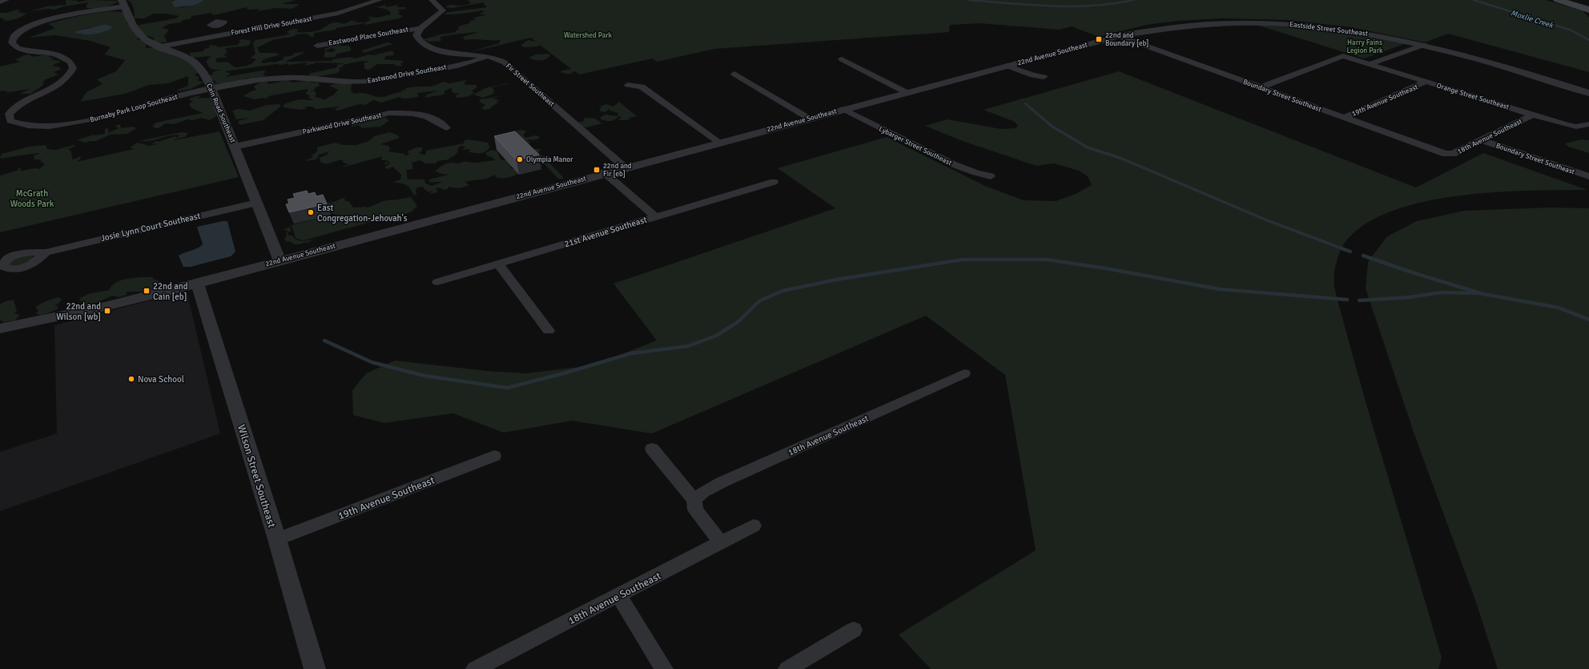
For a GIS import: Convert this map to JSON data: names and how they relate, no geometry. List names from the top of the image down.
{
  "streets": {
    "street": [
      "Forest Hill Drive Southeast",
      "Eastside Street Southeast",
      "Eastwood Place Southeast",
      "22nd Avenue Southeast",
      "Eastwood Drive Southeast",
      "Fir Street Southeast",
      "Boundary Street Southeast",
      "Orange Street Southeast",
      "19th Avenue Southeast",
      "Burnaby Park Loop Southeast",
      "Cain Road Southeast",
      "Parkwood Drive Southeast",
      "18th Avenue Southeast",
      "Lybarger Street Southeast",
      "Josie Lynn Court Southeast",
      "21st Avenue Southeast",
      "Wilson Street Southeast"
    ]
  },
  "crossings": [
    ["Forest Hill Drive Southeast", "Cain Road Southeast"],
    ["Eastside Street Southeast", "22nd Avenue Southeast"],
    ["Eastside Street Southeast", "Boundary Street Southeast"],
    ["Eastwood Place Southeast", "Fir Street Southeast"],
    ["22nd Avenue Southeast", "Fir Street Southeast"],
    ["22nd Avenue Southeast", "Boundary Street Southeast"],
    ["22nd Avenue Southeast", "Cain Road Southeast"],
    ["22nd Avenue Southeast", "Lybarger Street Southeast"],
    ["22nd Avenue Southeast", "Wilson Street Southeast"],
    ["Eastwood Drive Southeast", "Fir Street Southeast"],
    ["Eastwood Drive Southeast", "Burnaby Park Loop Southeast"],
    ["Eastwood Drive Southeast", "Cain Road Southeast"],
    ["Boundary Street Southeast", "Orange Street Southeast"],
    ["Boundary Street Southeast", "19th Avenue Southeast"],
    ["Boundary Street Southeast", "18th Avenue Southeast"],
    ["Orange Street Southeast", "19th Avenue Southeast"],
    ["Orange Street Southeast", "18th Avenue Southeast"],
    ["19th Avenue Southeast", "Wilson Street Southeast"],
    ["Burnaby Park Loop Southeast", "Cain Road Southeast"],
    ["Cain Road Southeast", "Parkwood Drive Southeast"],
    ["Cain Road Southeast", "Josie Lynn Court Southeast"]
  ],
  "water": ["Moxlie Creek"],
  "parks": ["Watershed Park", "Harry Fains Legion Park", "McGrath Woods Park"],
  "places": {
    "transit": [
      "22nd and Boundary [eb]",
      "22nd and Fir [eb]",
      "22nd and Cain [eb]",
      "22nd and Wilson [wb]"
    ],
    "other": ["Olympia Manor", "East Congregation-Jehovah's", "Nova School"]
  }
}
